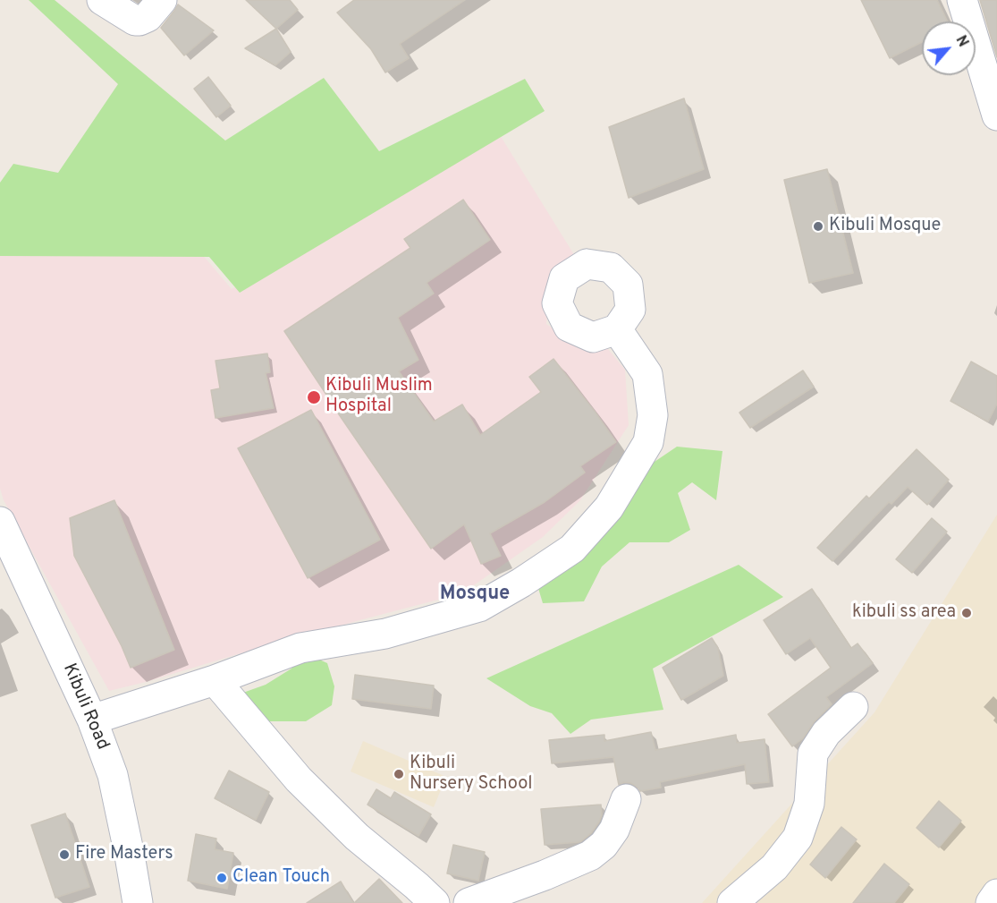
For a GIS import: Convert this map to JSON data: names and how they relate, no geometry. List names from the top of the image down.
{
  "streets": {
    "street": ["Kibuli Road"]
  },
  "districts": ["Mosque"],
  "places": [
    "Kibuli Mosque",
    "Kibuli Muslim Hospital",
    "kibuli ss area",
    "Kibuli Nursery School",
    "Fire Masters",
    "Clean Touch"
  ],
  "north": "top right"
}
